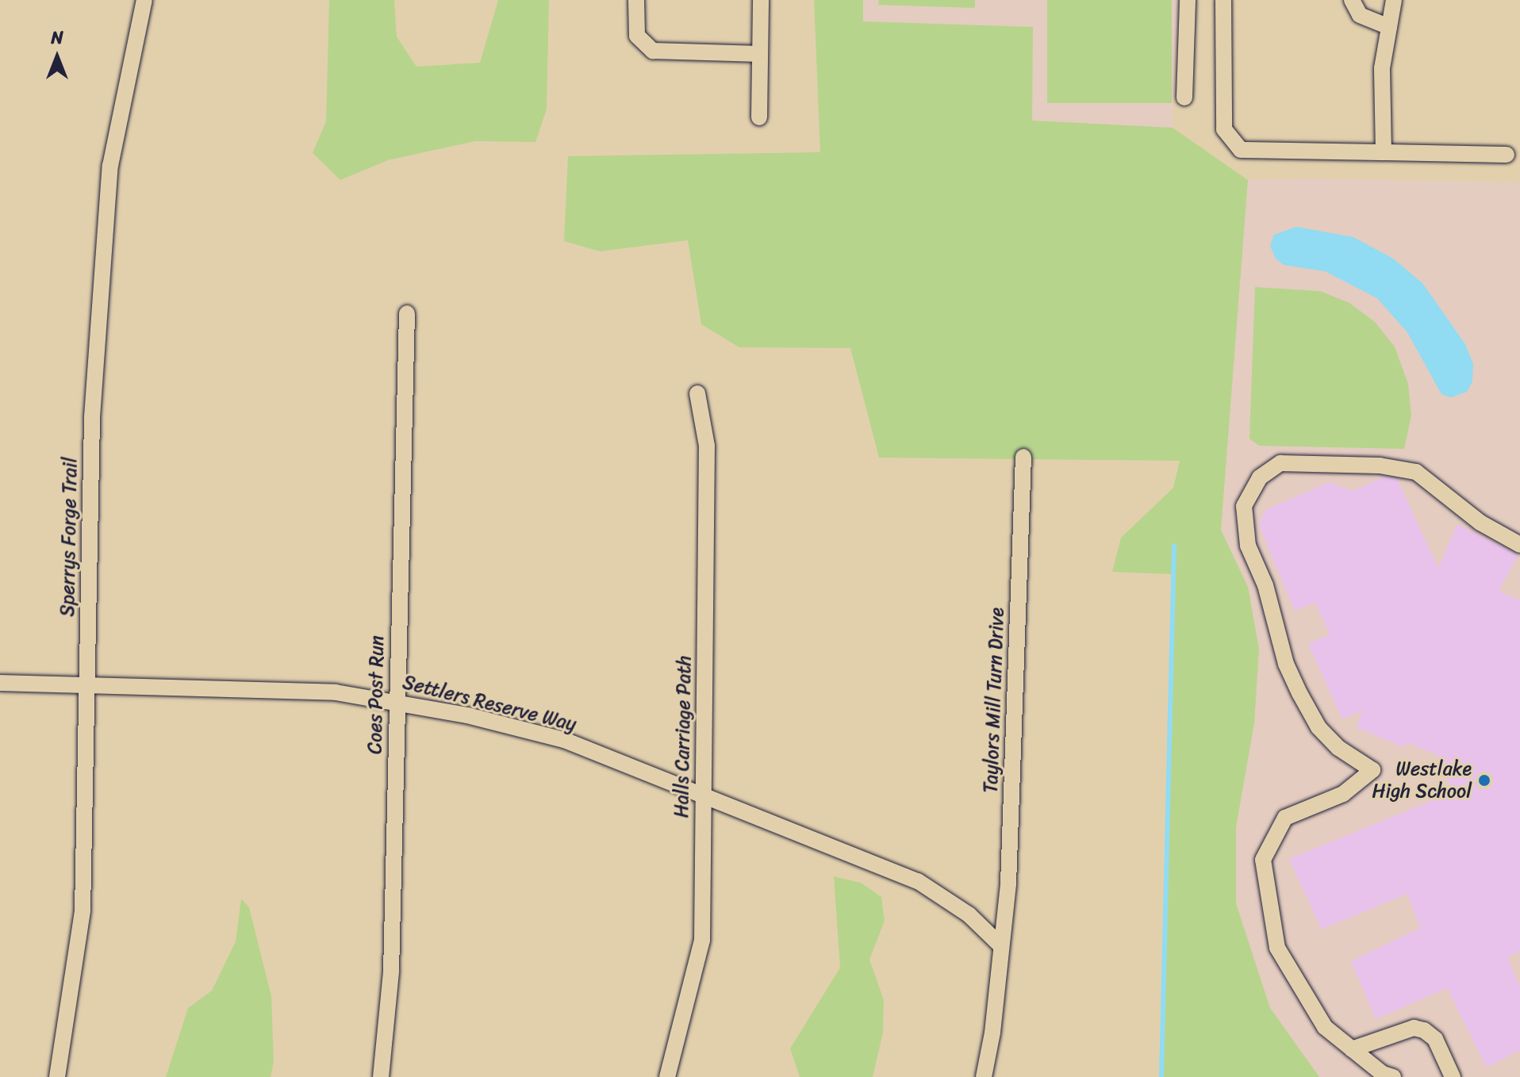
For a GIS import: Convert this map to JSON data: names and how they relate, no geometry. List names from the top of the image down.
{
  "streets": {
    "street": [
      "Sperrys Forge Trail",
      "Coes Post Run",
      "Taylors Mill Turn Drive",
      "Settlers Reserve Way",
      "Halls Carriage Path"
    ]
  },
  "crossings": [
    ["Sperrys Forge Trail", "Settlers Reserve Way"],
    ["Coes Post Run", "Settlers Reserve Way"],
    ["Taylors Mill Turn Drive", "Settlers Reserve Way"],
    ["Settlers Reserve Way", "Halls Carriage Path"]
  ],
  "places": ["Westlake High School"],
  "north": "top"
}
